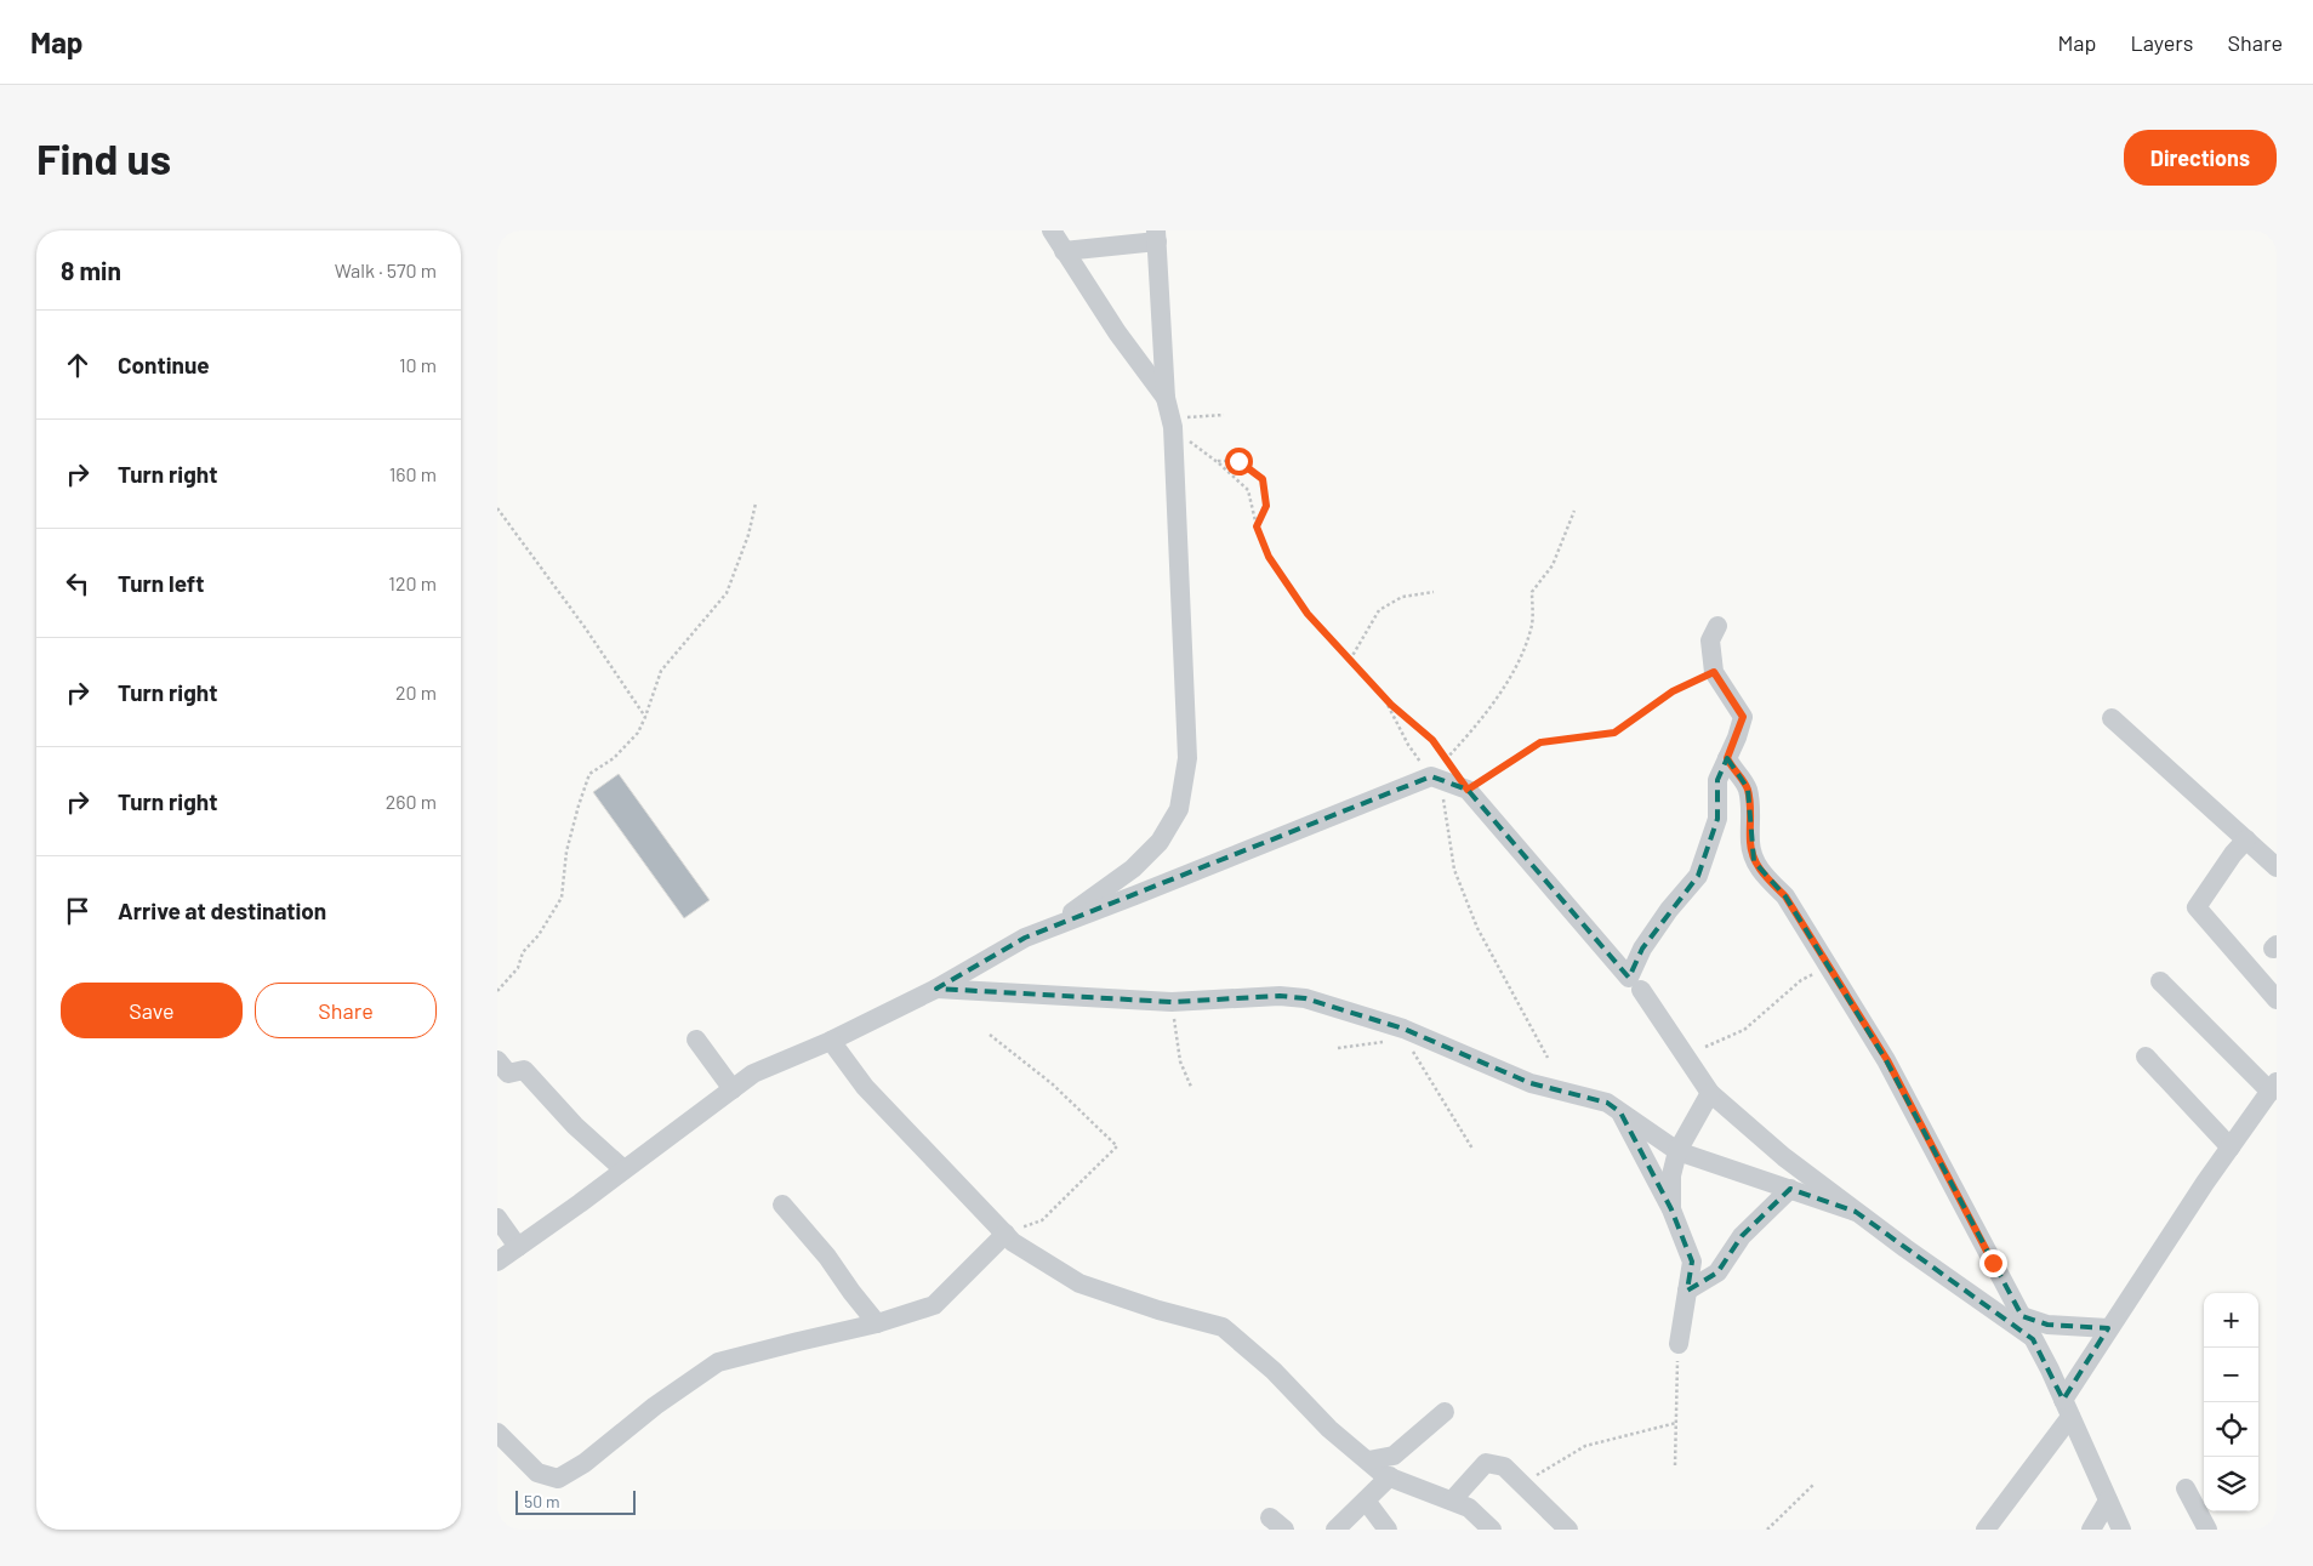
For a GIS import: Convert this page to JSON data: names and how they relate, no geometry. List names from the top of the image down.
{
  "scale_bar": "50 m",
  "page": {
    "header": "Map",
    "nav": ["Map", "Layers", "Share"],
    "buttons": [
      "Directions",
      ["Save", "Share"]
    ],
    "title": "Find us",
    "heading": ["8 min", "Walk · 570 m"],
    "list": [
      ["Continue", "10 m"],
      ["Turn right", "160 m"],
      ["Turn left", "120 m"],
      ["Turn right", "20 m"],
      ["Turn right", "260 m"],
      "Arrive at destination"
    ],
    "map_buttons": ["+", "−"],
    "scale": "50 m"
  }
}
